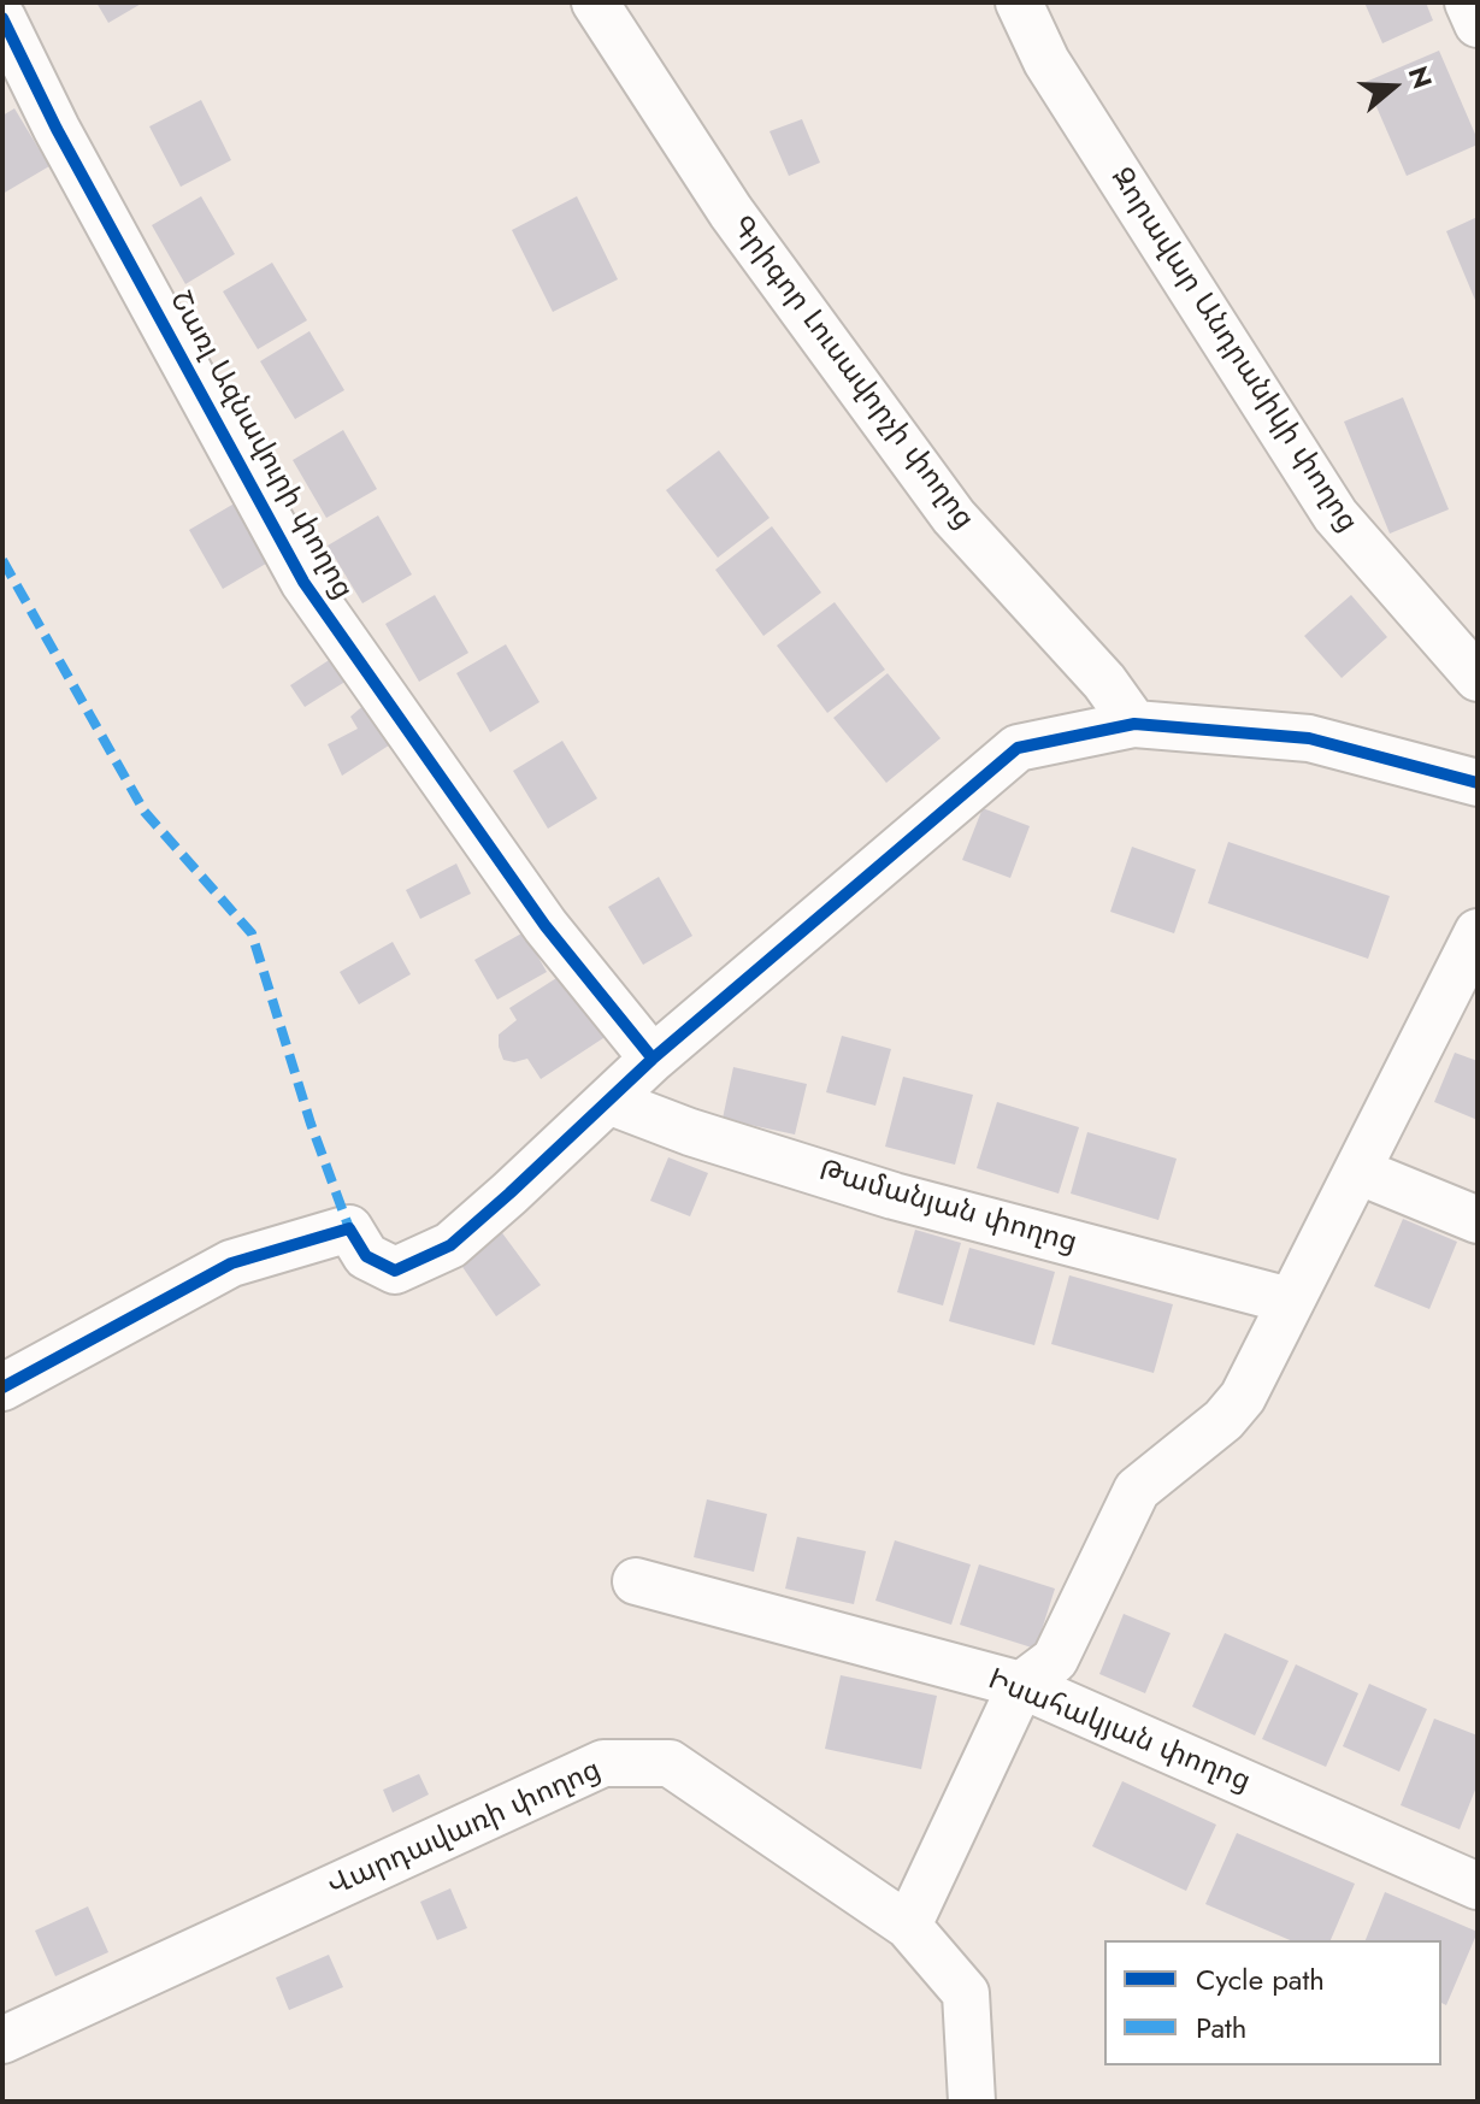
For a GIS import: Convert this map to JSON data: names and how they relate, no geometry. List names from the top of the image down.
{
  "streets": {
    "street": [
      "Զորավար Անդրանիկի փողոց",
      "Գրիգոր Լուսավորչի փողոց",
      "Շառլ Ազնավուրի փողոց",
      "Թամանյան փողոց",
      "Իսահակյան փողոց",
      "Վարդավառի փողոց"
    ]
  },
  "legend": ["Cycle path", "Path"],
  "north": "right"
}
